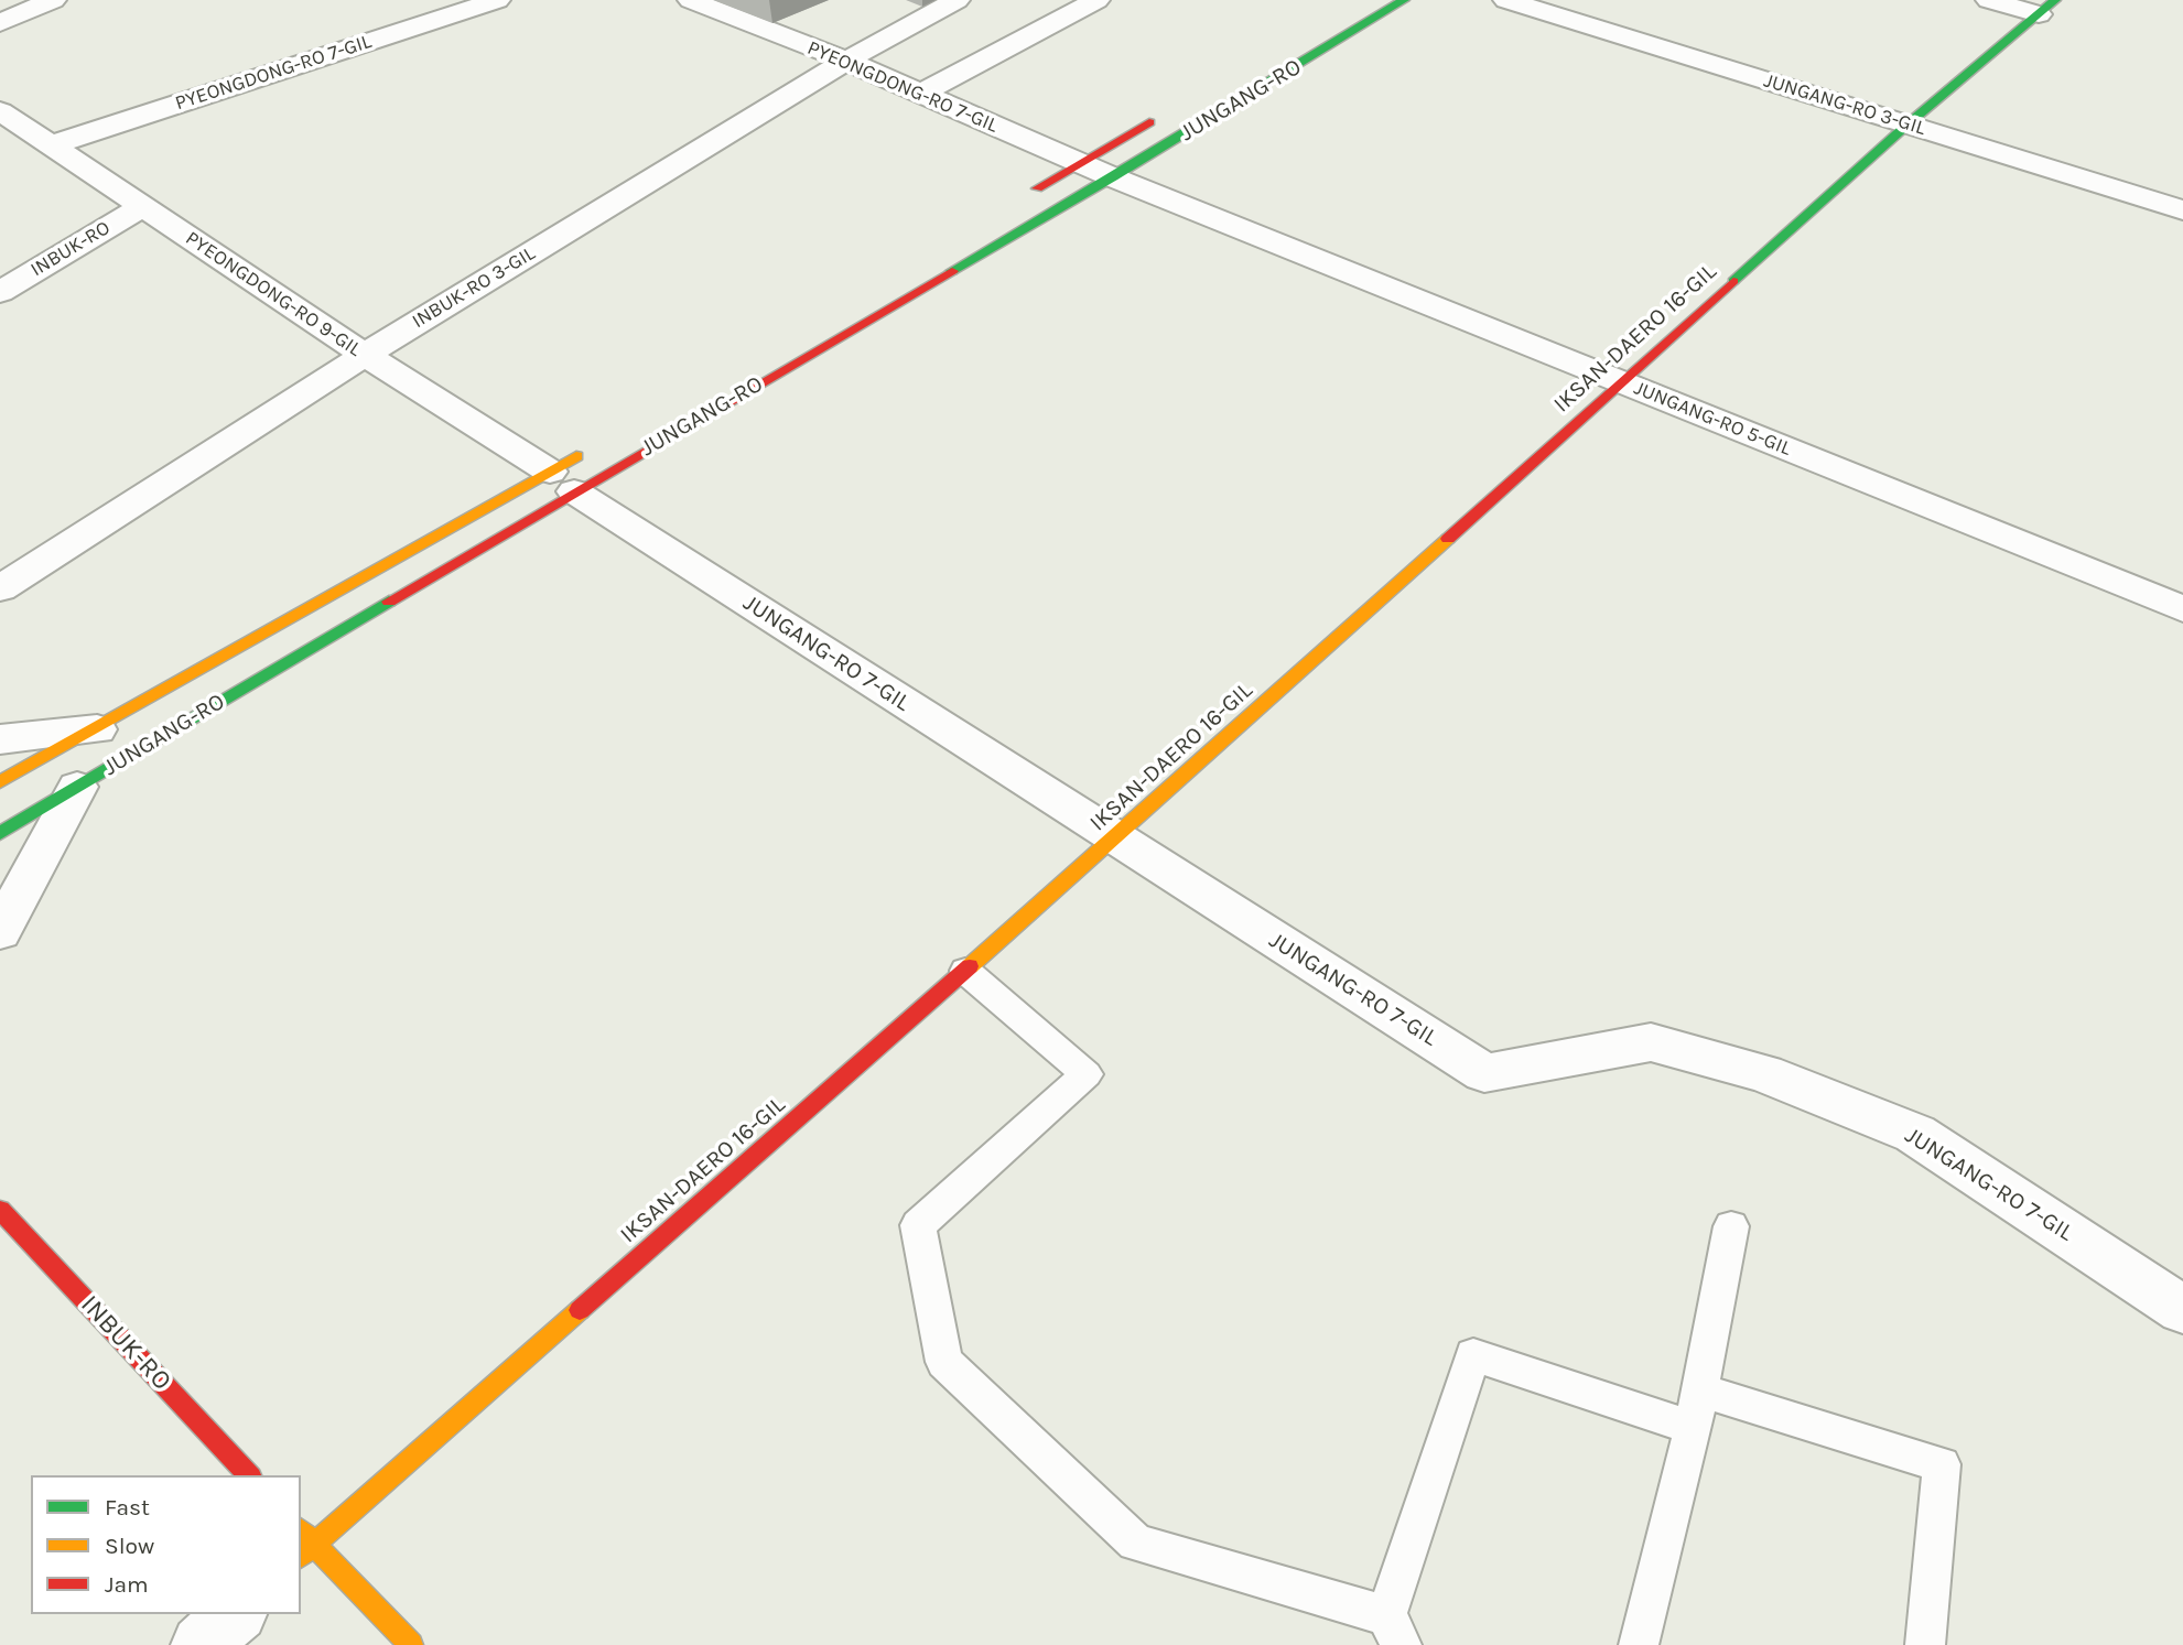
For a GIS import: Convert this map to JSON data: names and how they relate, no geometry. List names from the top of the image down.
{
  "streets": {
    "street": [
      "PYEONGDONG-RO 7-GIL",
      "JUNGANG-RO",
      "JUNGANG-RO 3-GIL",
      "INBUK-RO",
      "INBUK-RO 3-GIL",
      "PYEONGDONG-RO 9-GIL",
      "IKSAN-DAERO 16-GIL",
      "JUNGANG-RO 5-GIL",
      "JUNGANG-RO 7-GIL"
    ]
  },
  "crossings": [
    ["PYEONGDONG-RO 7-GIL", "JUNGANG-RO"],
    ["PYEONGDONG-RO 7-GIL", "INBUK-RO 3-GIL"],
    ["PYEONGDONG-RO 7-GIL", "PYEONGDONG-RO 9-GIL"],
    ["PYEONGDONG-RO 7-GIL", "JUNGANG-RO 5-GIL"],
    ["JUNGANG-RO", "PYEONGDONG-RO 9-GIL"],
    ["JUNGANG-RO", "JUNGANG-RO 5-GIL"],
    ["JUNGANG-RO", "JUNGANG-RO 7-GIL"],
    ["JUNGANG-RO 3-GIL", "IKSAN-DAERO 16-GIL"],
    ["INBUK-RO", "PYEONGDONG-RO 9-GIL"],
    ["INBUK-RO 3-GIL", "PYEONGDONG-RO 9-GIL"],
    ["PYEONGDONG-RO 9-GIL", "JUNGANG-RO 7-GIL"],
    ["IKSAN-DAERO 16-GIL", "JUNGANG-RO 5-GIL"],
    ["IKSAN-DAERO 16-GIL", "JUNGANG-RO 7-GIL"]
  ],
  "legend": ["Fast", "Slow", "Jam"]
}
